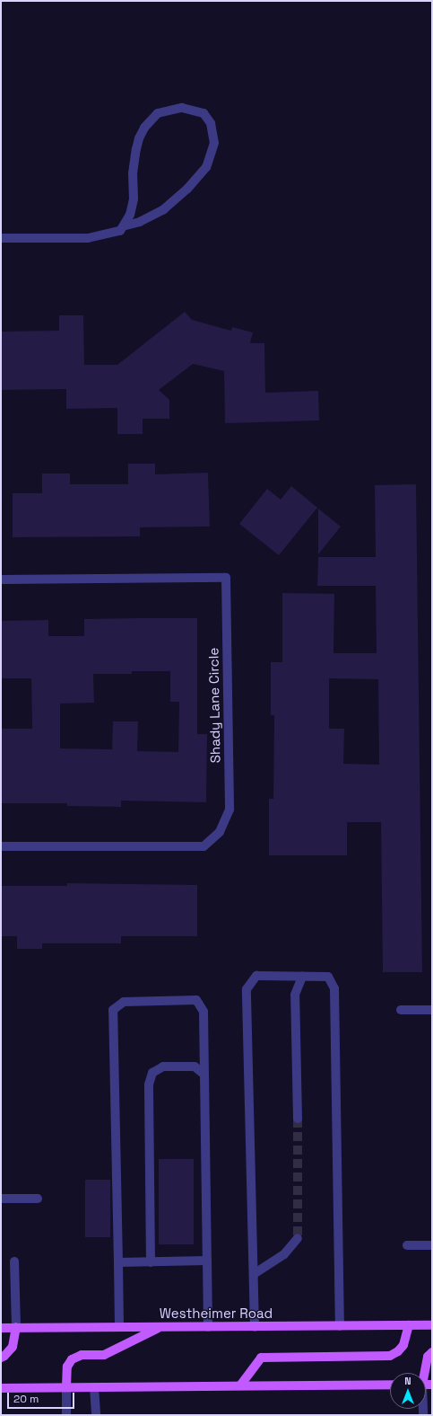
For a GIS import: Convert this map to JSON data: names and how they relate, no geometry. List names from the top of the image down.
{
  "streets": {
    "main road": ["Westheimer Road"],
    "street": ["Shady Lane Circle"]
  },
  "scale_bar": "20 m",
  "north": "top"
}
